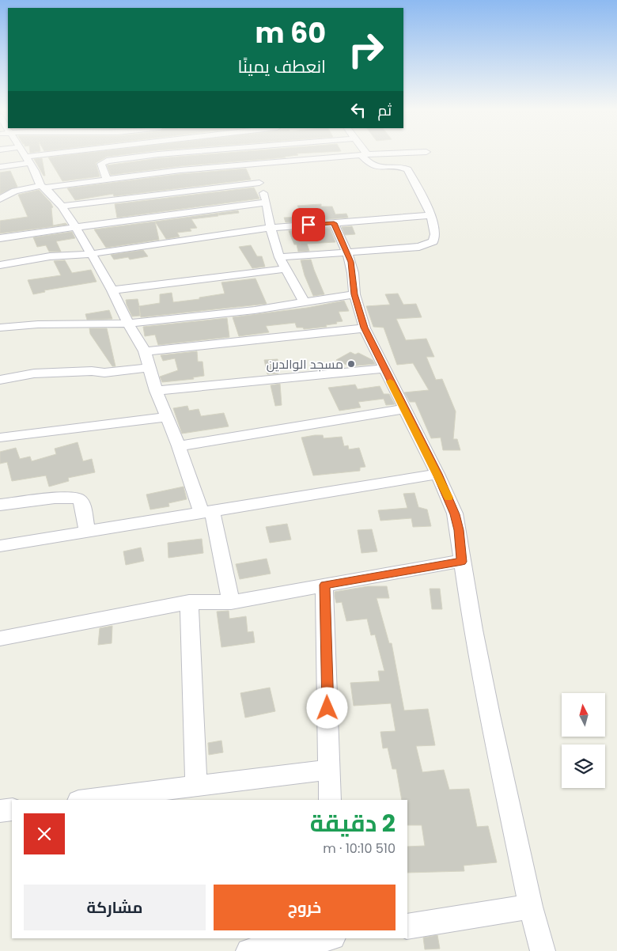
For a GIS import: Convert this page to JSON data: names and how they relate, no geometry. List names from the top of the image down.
{
  "places": ["مسجد الوالدين"],
  "north": "top",
  "page": {
    "turn": ["60 m", "انعطف يمينًا"],
    "then": "ثم",
    "heading": ["2 دقيقة", "510 m · 10:10"],
    "buttons": ["خروج", "مشاركة"]
  }
}
